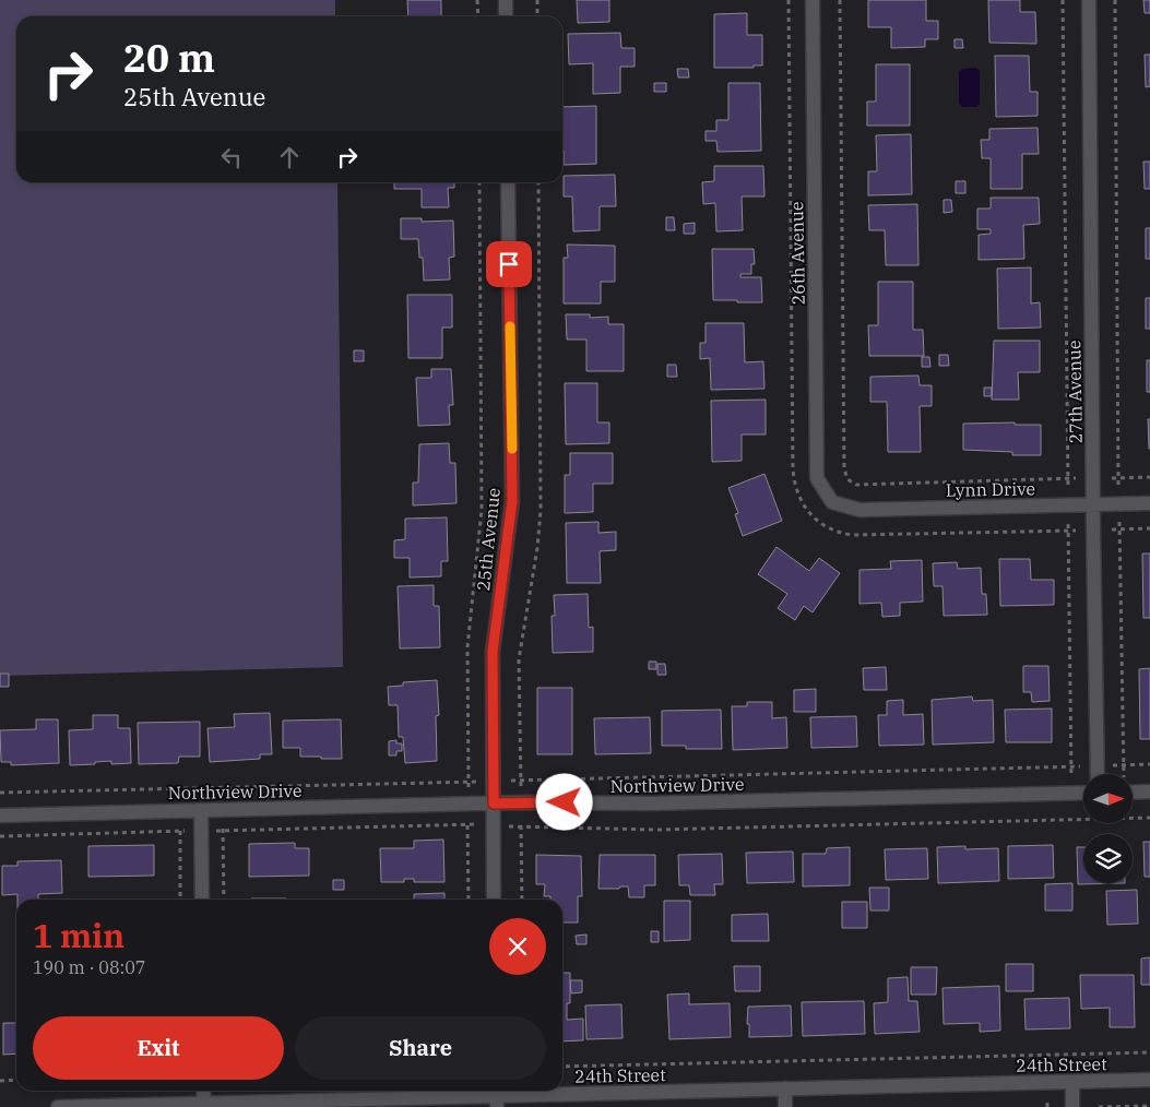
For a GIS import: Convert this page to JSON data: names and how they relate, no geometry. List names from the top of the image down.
{
  "streets": {
    "street": [
      "26th Avenue",
      "27th Avenue",
      "Lynn Drive",
      "25th Avenue",
      "Northview Drive",
      "24th Street"
    ]
  },
  "crossings": [
    ["26th Avenue", "Lynn Drive"],
    ["27th Avenue", "Lynn Drive"],
    ["25th Avenue", "Northview Drive"]
  ],
  "north": "right",
  "page": {
    "turn": ["20 m", "25th Avenue"],
    "heading": ["1 min", "190 m · 08:07"],
    "buttons": ["Exit", "Share"]
  }
}
